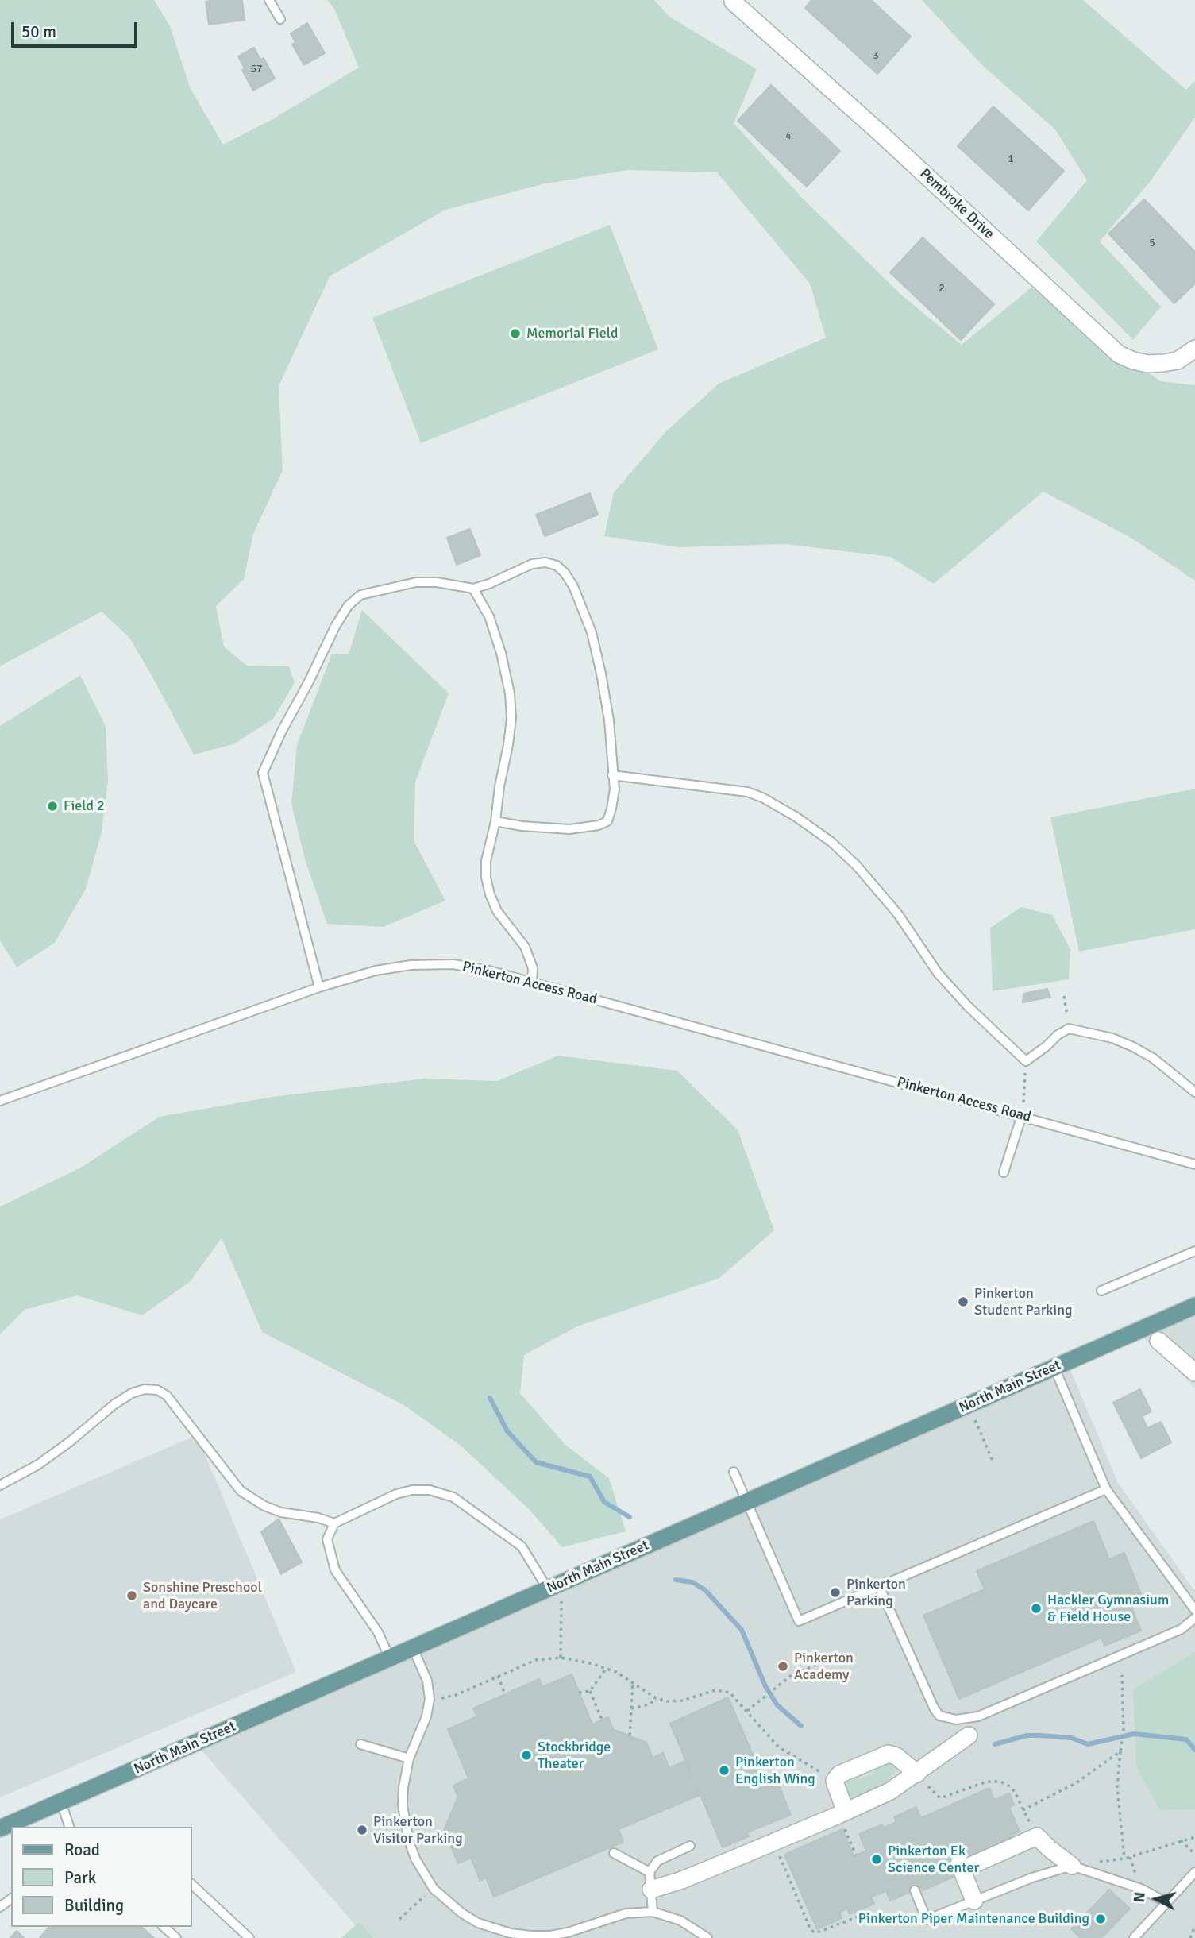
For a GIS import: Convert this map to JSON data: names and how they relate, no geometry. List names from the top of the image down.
{
  "streets": {
    "main road": ["North Main Street"],
    "street": ["Pembroke Drive"],
    "lane": ["Pinkerton Access Road"]
  },
  "places": [
    "Memorial Field",
    "Field 2",
    "Pinkerton Student Parking",
    "Pinkerton Parking",
    "Sonshine Preschool and Daycare",
    "Hackler Gymnasium & Field House",
    "Pinkerton Academy",
    "Stockbridge Theater",
    "Pinkerton English Wing",
    "Pinkerton Visitor Parking",
    "Pinkerton Ek Science Center",
    "Pinkerton Piper Maintenance Building"
  ],
  "house_numbers": [
    "3",
    "57",
    "4",
    "1",
    "5",
    "2"
  ],
  "legend": ["Road", "Park", "Building"],
  "scale_bar": "50 m",
  "north": "left"
}
